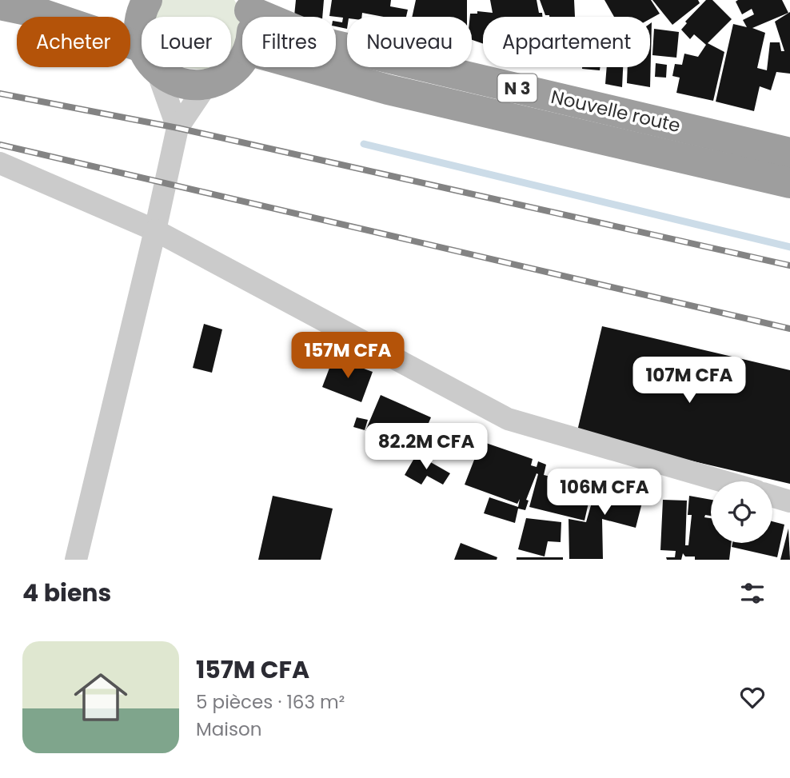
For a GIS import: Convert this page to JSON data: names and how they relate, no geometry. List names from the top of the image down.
{
  "streets": {
    "highway": ["N 3", "Nouvelle route"]
  },
  "page": {
    "chip": [
      "Acheter",
      "Louer",
      "Filtres",
      "Nouveau",
      "Appartement"
    ],
    "price": [
      "157M CFA",
      "107M CFA",
      "82.2M CFA",
      "106M CFA"
    ],
    "heading": "4 biens",
    "list": [
      {
        "name": "157M CFA",
        "note": "5 pièces · 163 m² · Maison"
      }
    ]
  }
}
